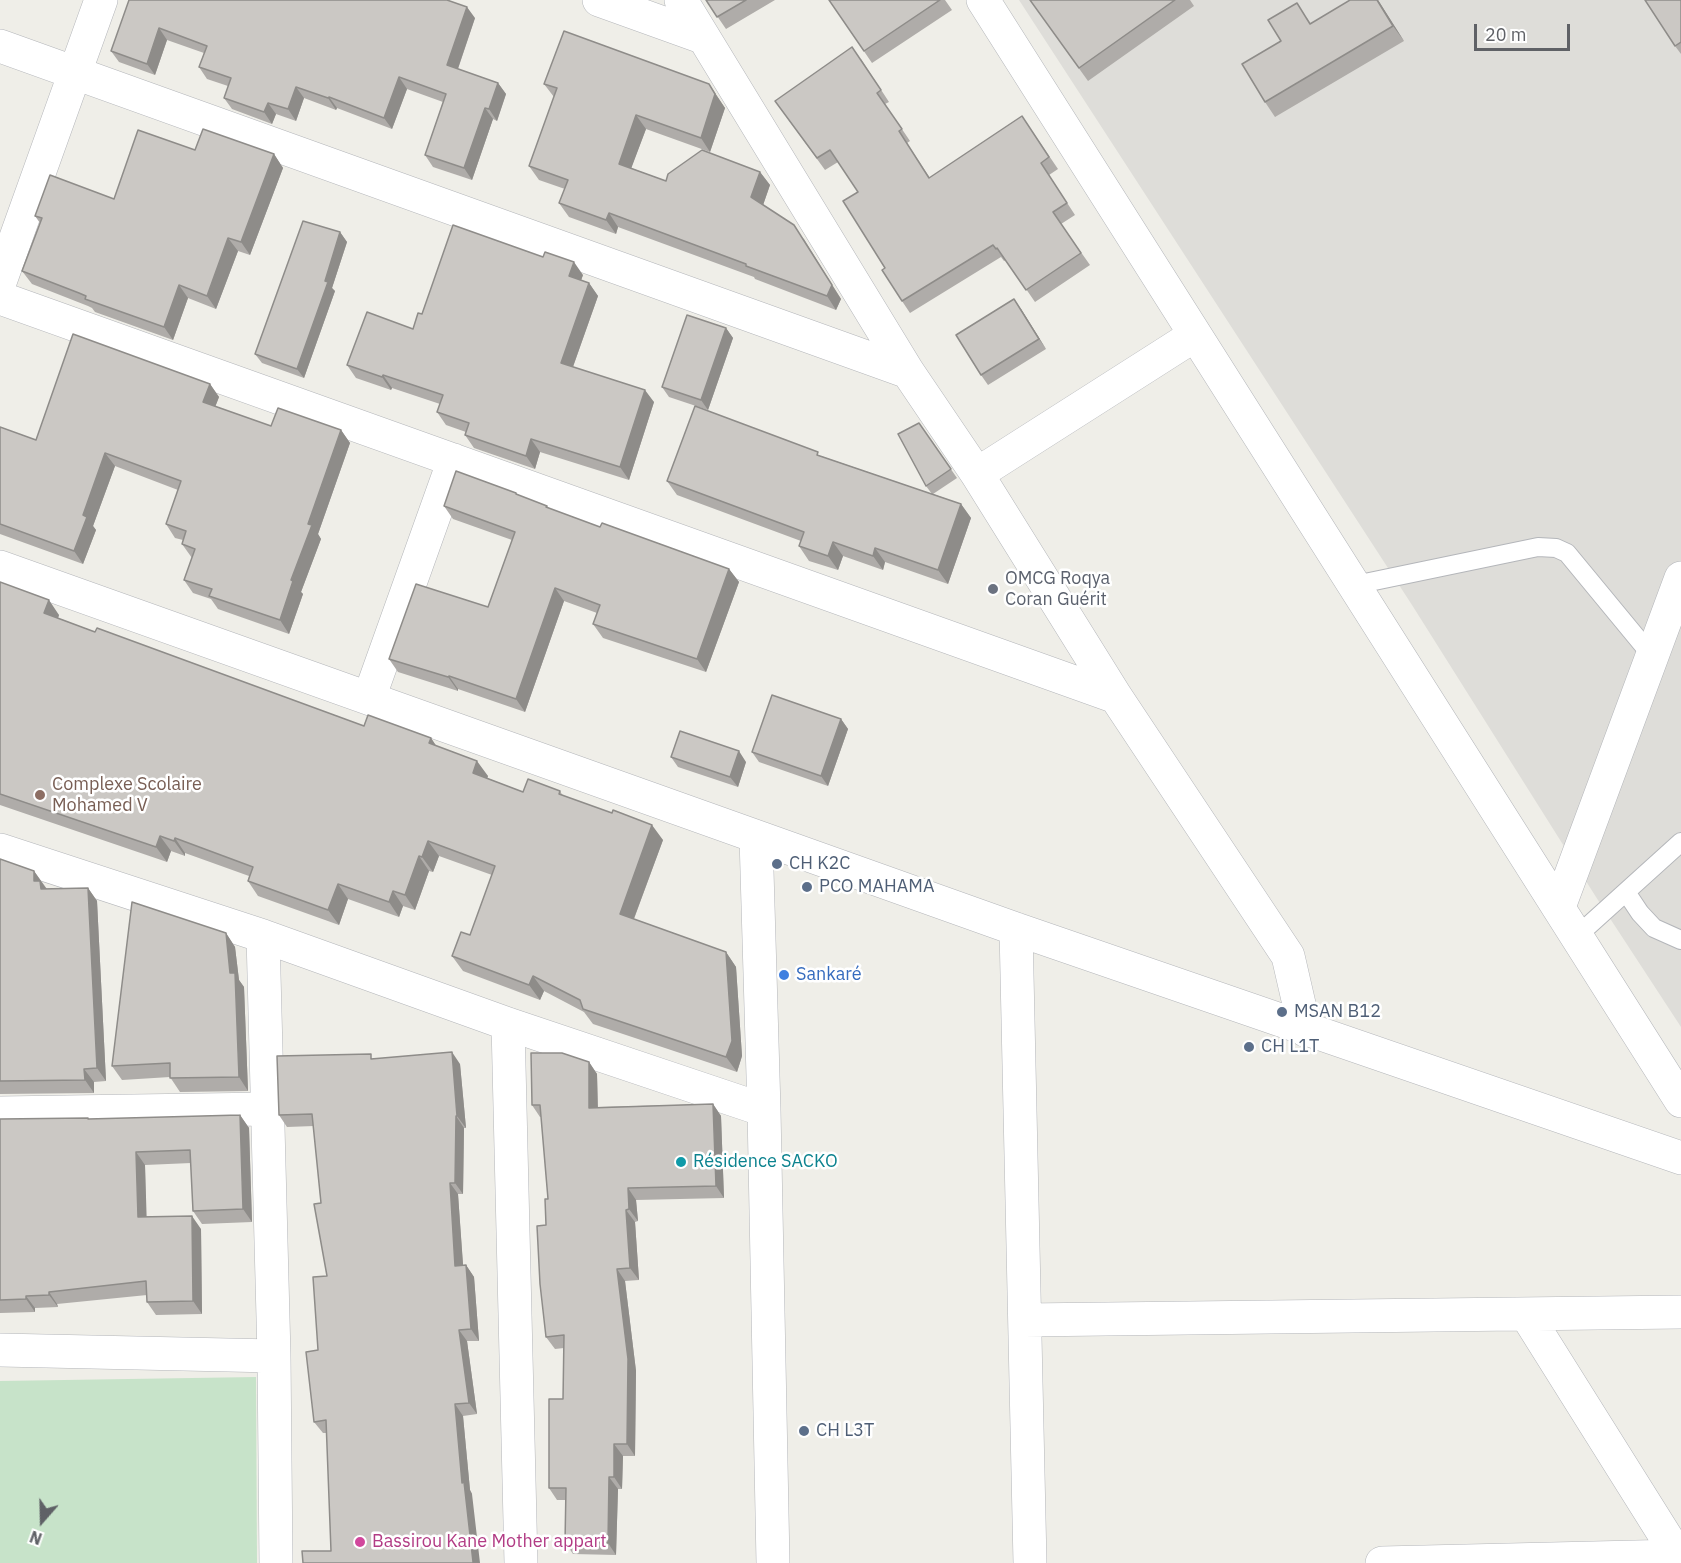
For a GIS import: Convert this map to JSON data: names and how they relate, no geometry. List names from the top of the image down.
{
  "places": [
    "OMCG Roqya Coran Guérit",
    "Complexe Scolaire Mohamed V",
    "CH K2C",
    "PCO MAHAMA",
    "Sankaré",
    "MSAN B12",
    "CH L1T",
    "Résidence SACKO",
    "CH L3T",
    "Bassirou Kane Mother appart"
  ],
  "scale_bar": "20 m",
  "north": "bottom"
}
